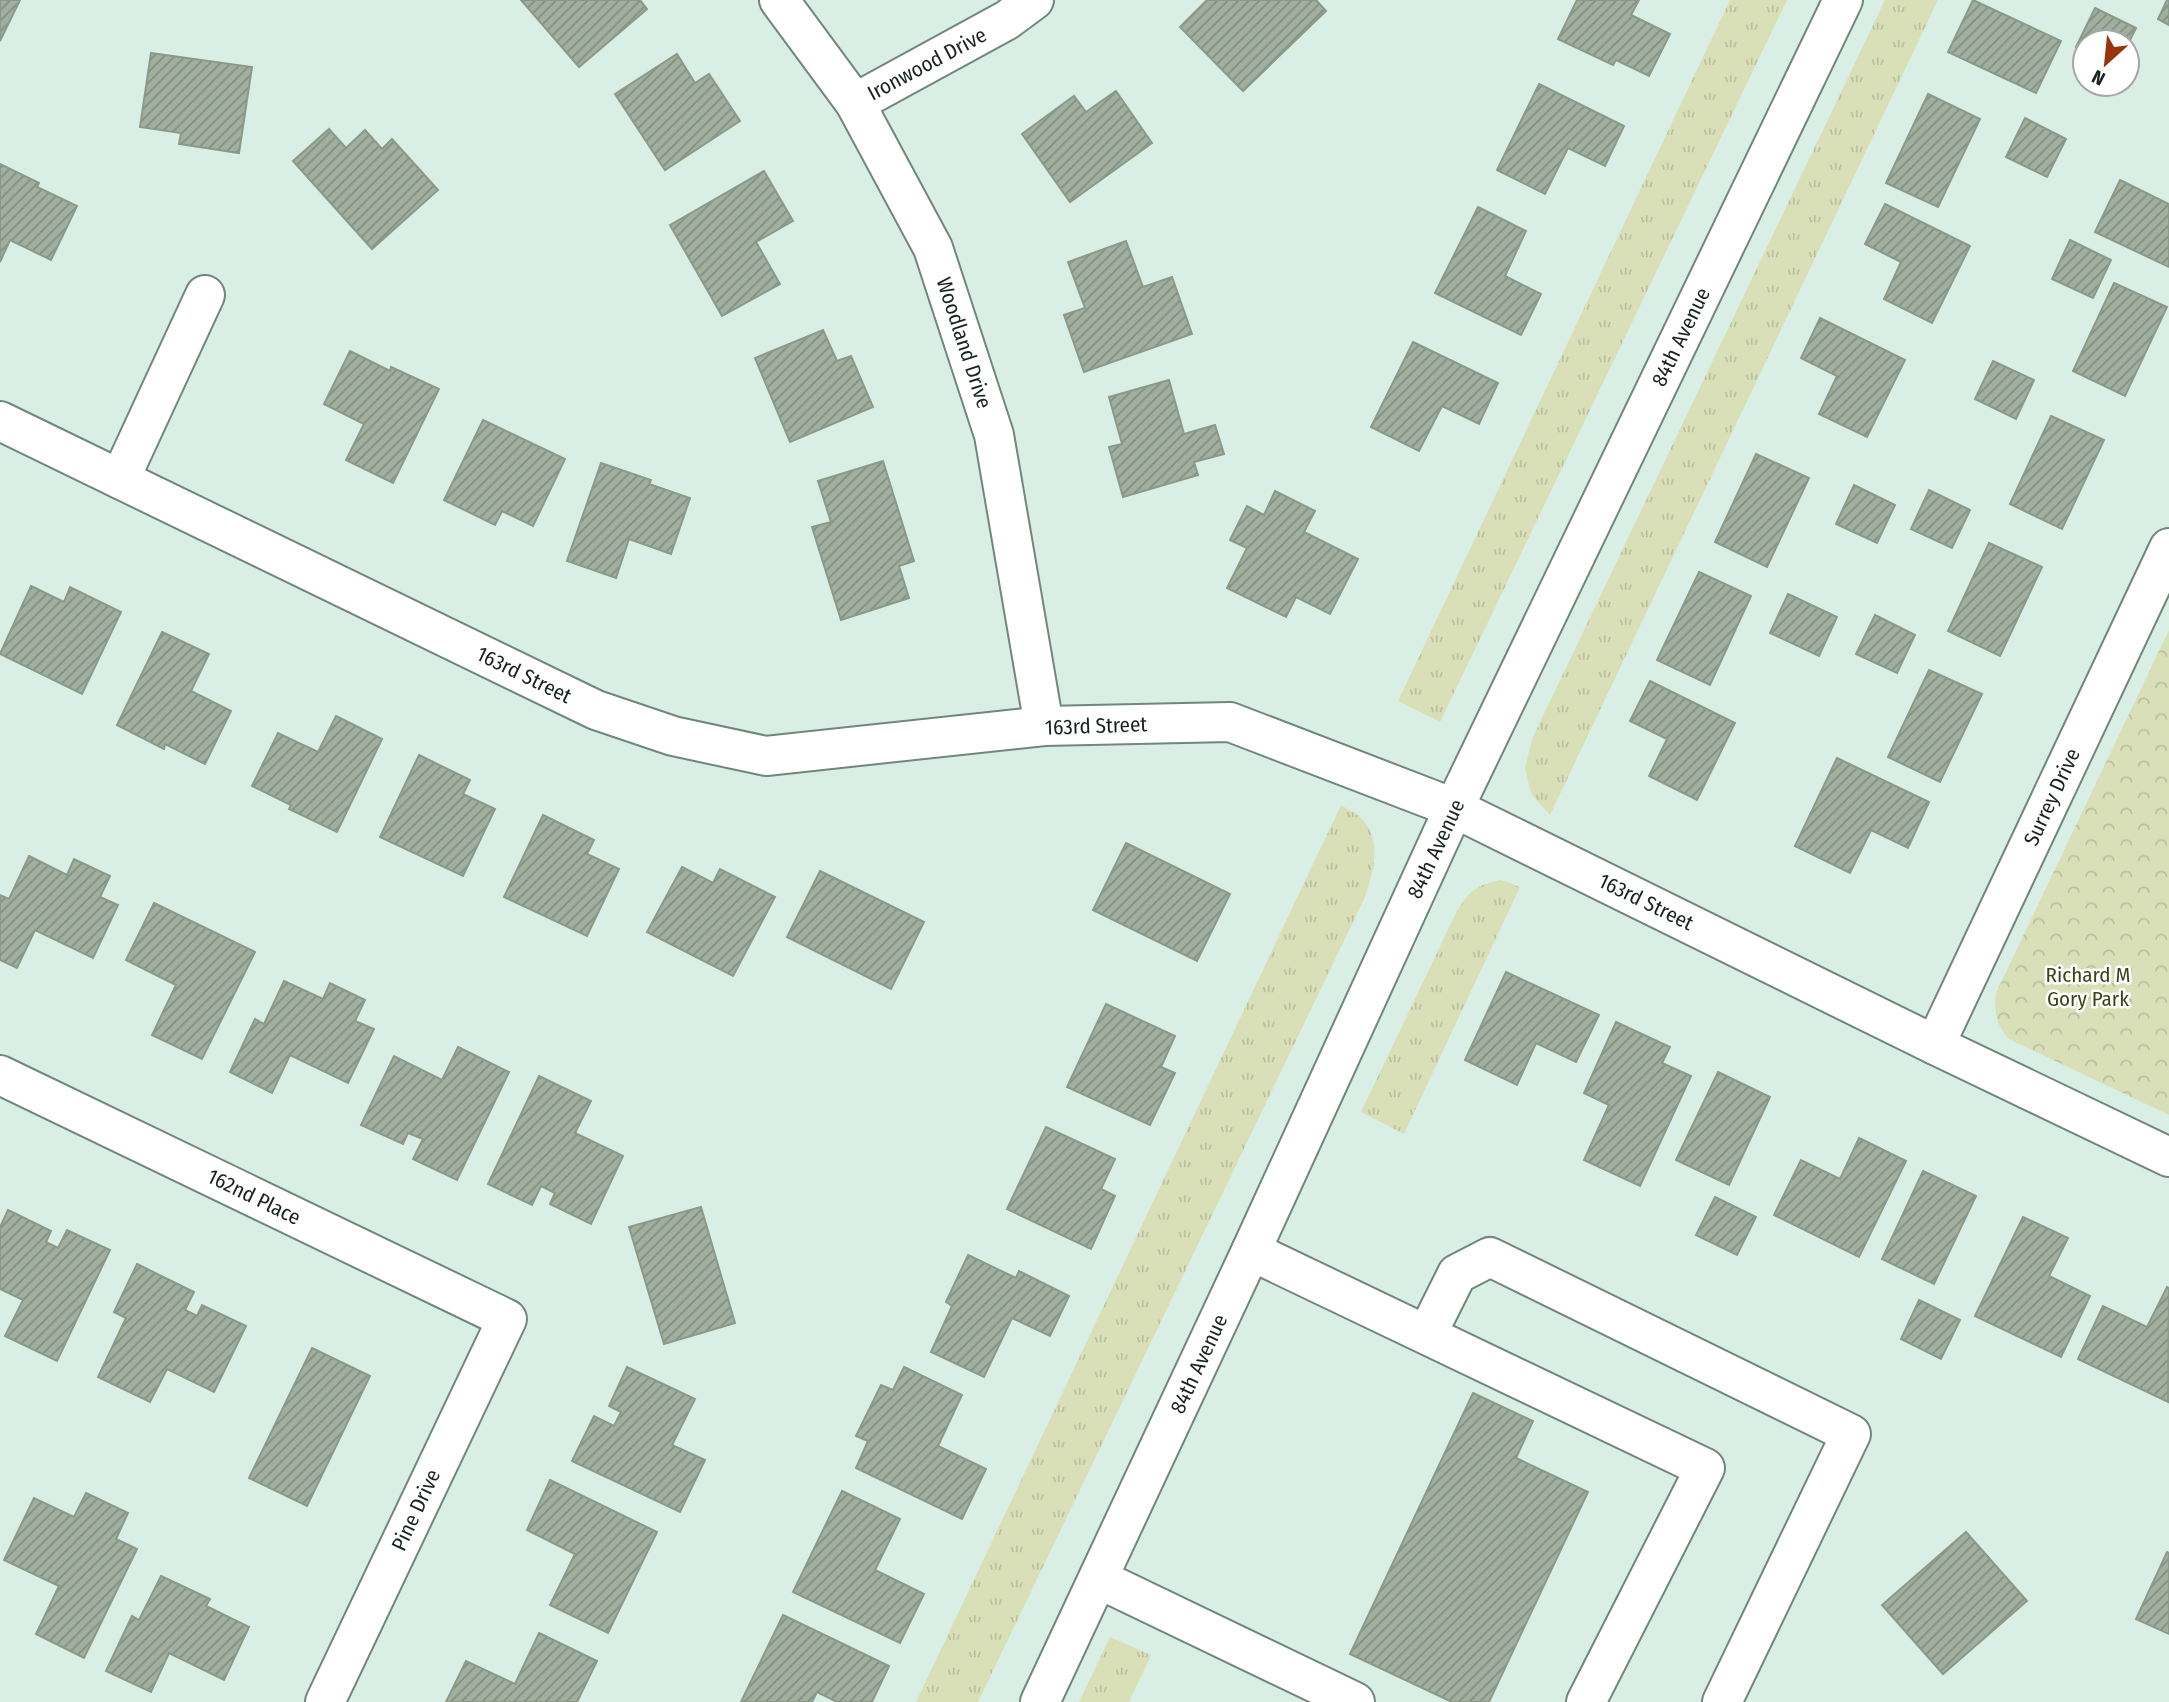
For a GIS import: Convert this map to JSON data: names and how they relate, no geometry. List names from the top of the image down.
{
  "streets": {
    "street": [
      "Ironwood Drive",
      "84th Avenue",
      "Woodland Drive",
      "163rd Street",
      "Surrey Drive",
      "162nd Place",
      "Pine Drive"
    ]
  },
  "crossings": [
    ["Ironwood Drive", "Woodland Drive"],
    ["84th Avenue", "163rd Street"],
    ["Woodland Drive", "163rd Street"],
    ["163rd Street", "Surrey Drive"],
    ["162nd Place", "Pine Drive"]
  ],
  "parks": ["Richard M Gory Park"],
  "north": "bottom left"
}
